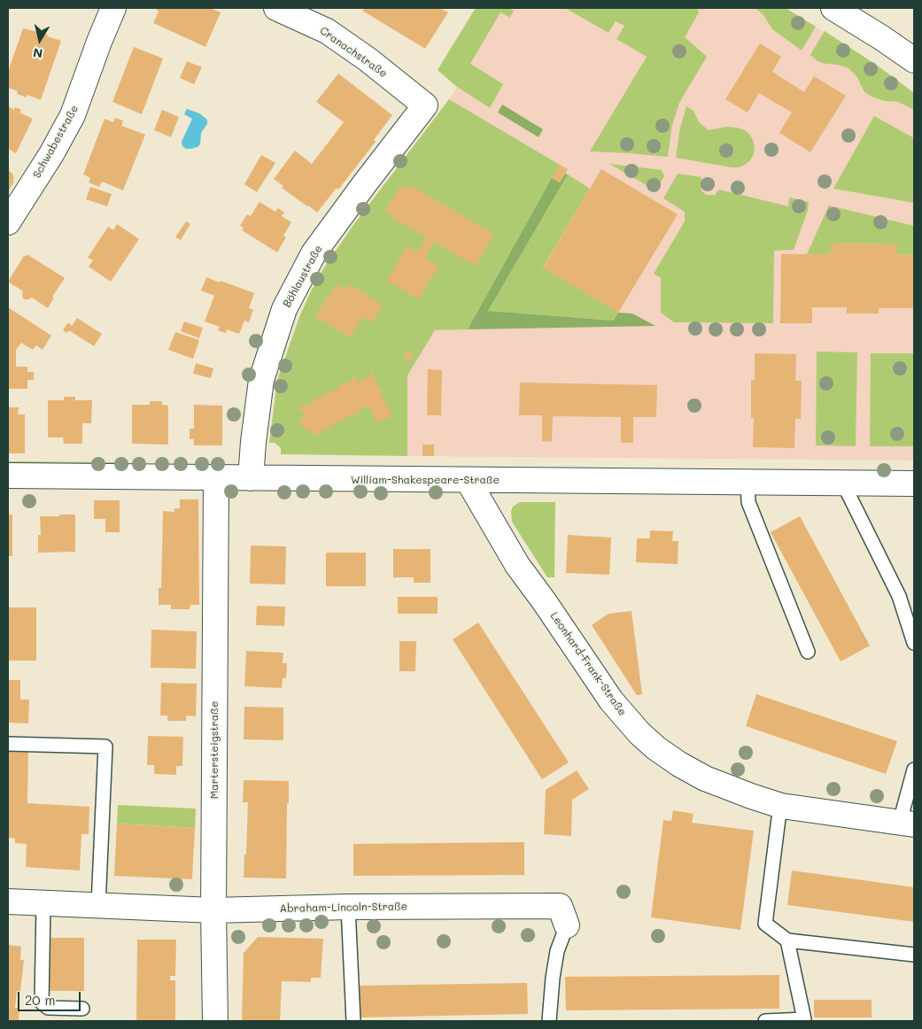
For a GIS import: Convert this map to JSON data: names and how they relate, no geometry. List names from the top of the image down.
{
  "streets": {
    "street": [
      "Cranachstraße",
      "Schwabestraße",
      "Böhlaustraße",
      "William-Shakespeare-Straße",
      "Leonhard-Frank-Straße",
      "Martersteigstraße",
      "Abraham-Lincoln-Straße"
    ]
  },
  "crossings": [
    ["Cranachstraße", "Böhlaustraße"],
    ["Böhlaustraße", "William-Shakespeare-Straße"],
    ["William-Shakespeare-Straße", "Leonhard-Frank-Straße"],
    ["William-Shakespeare-Straße", "Martersteigstraße"],
    ["Martersteigstraße", "Abraham-Lincoln-Straße"]
  ],
  "scale_bar": "20 m",
  "north": "bottom"
}
